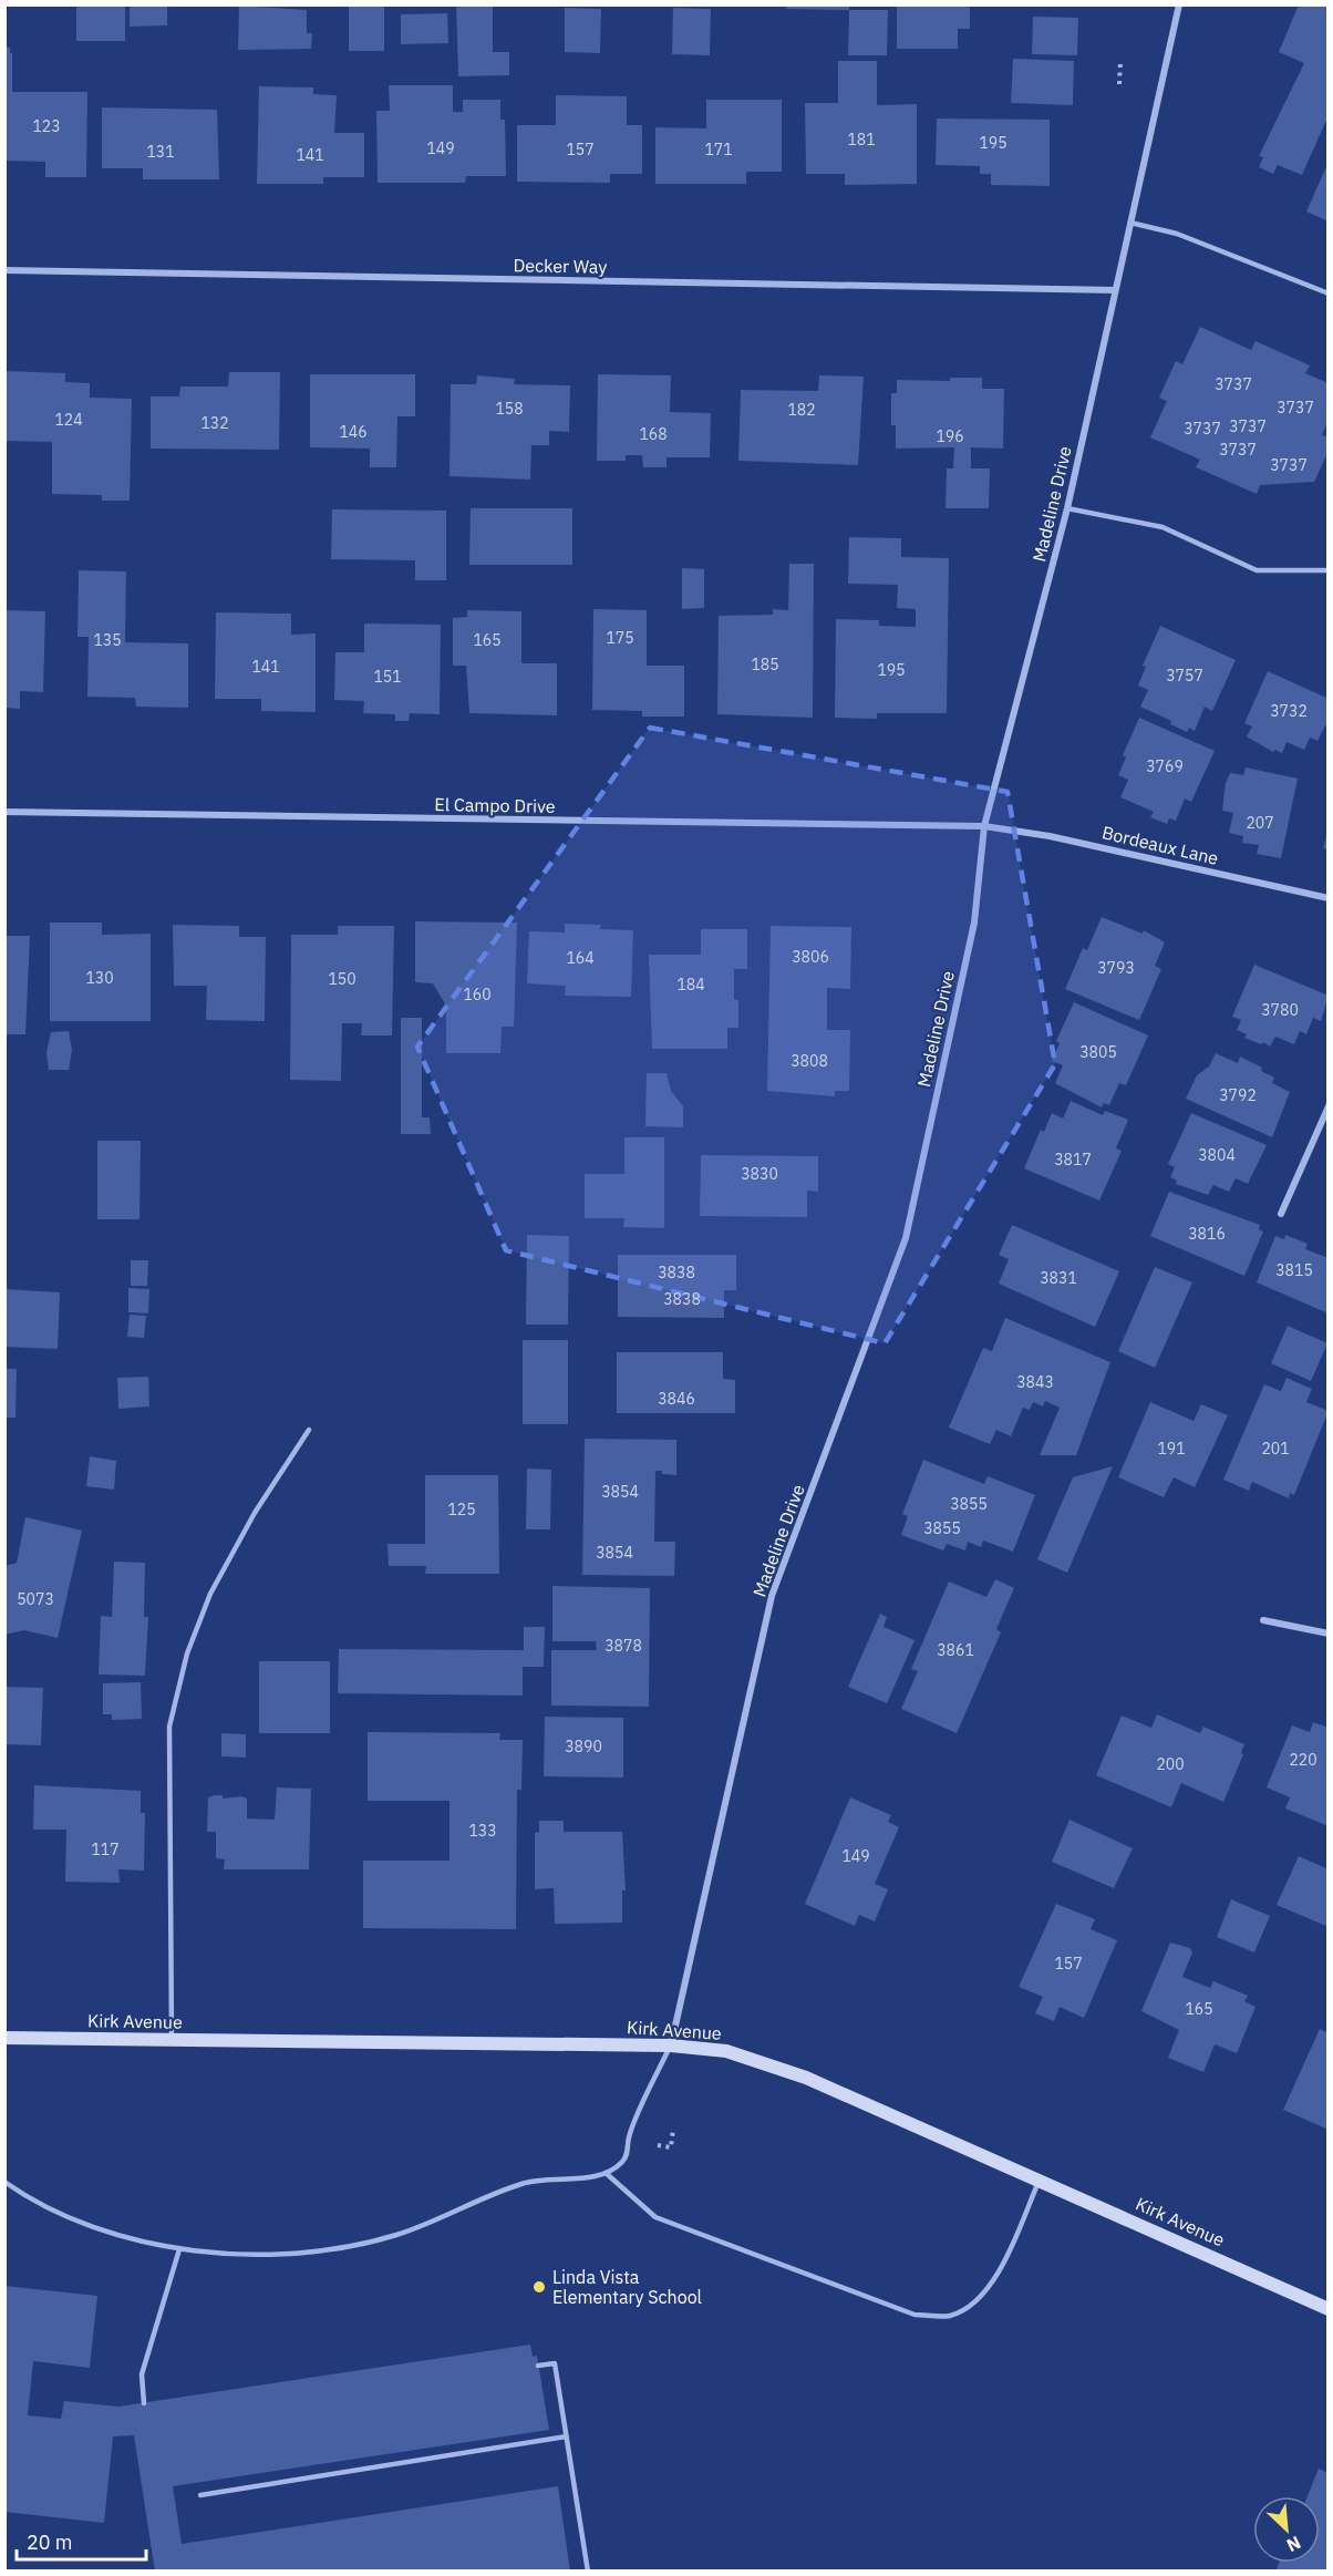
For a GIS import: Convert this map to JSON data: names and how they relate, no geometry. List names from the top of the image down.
{
  "streets": {
    "street": [
      "Decker Way",
      "Madeline Drive",
      "El Campo Drive",
      "Bordeaux Lane",
      "Kirk Avenue"
    ]
  },
  "crossings": [
    ["Decker Way", "Madeline Drive"],
    ["Madeline Drive", "El Campo Drive"],
    ["Madeline Drive", "Bordeaux Lane"],
    ["Madeline Drive", "Kirk Avenue"],
    ["El Campo Drive", "Bordeaux Lane"]
  ],
  "places": ["Linda Vista Elementary School"],
  "house_numbers": [
    "123",
    "181",
    "195",
    "149",
    "157",
    "171",
    "131",
    "141",
    "3737",
    "3737",
    "158",
    "182",
    "124",
    "132",
    "3737",
    "3737",
    "146",
    "168",
    "196",
    "3737",
    "3737",
    "175",
    "135",
    "165",
    "185",
    "141",
    "195",
    "3757",
    "151",
    "3732",
    "3769",
    "207",
    "3806",
    "164",
    "3793",
    "130",
    "150",
    "184",
    "160",
    "3780",
    "3805",
    "3808",
    "3792",
    "3804",
    "3817",
    "3830",
    "3816",
    "3815",
    "3838",
    "3831",
    "3838",
    "3843",
    "3846",
    "191",
    "201",
    "3854",
    "3855",
    "125",
    "3855",
    "3854",
    "5073",
    "3878",
    "3861",
    "3890",
    "220",
    "200",
    "133",
    "117",
    "149",
    "157",
    "165"
  ],
  "scale_bar": "20 m",
  "north": "bottom right"
}
